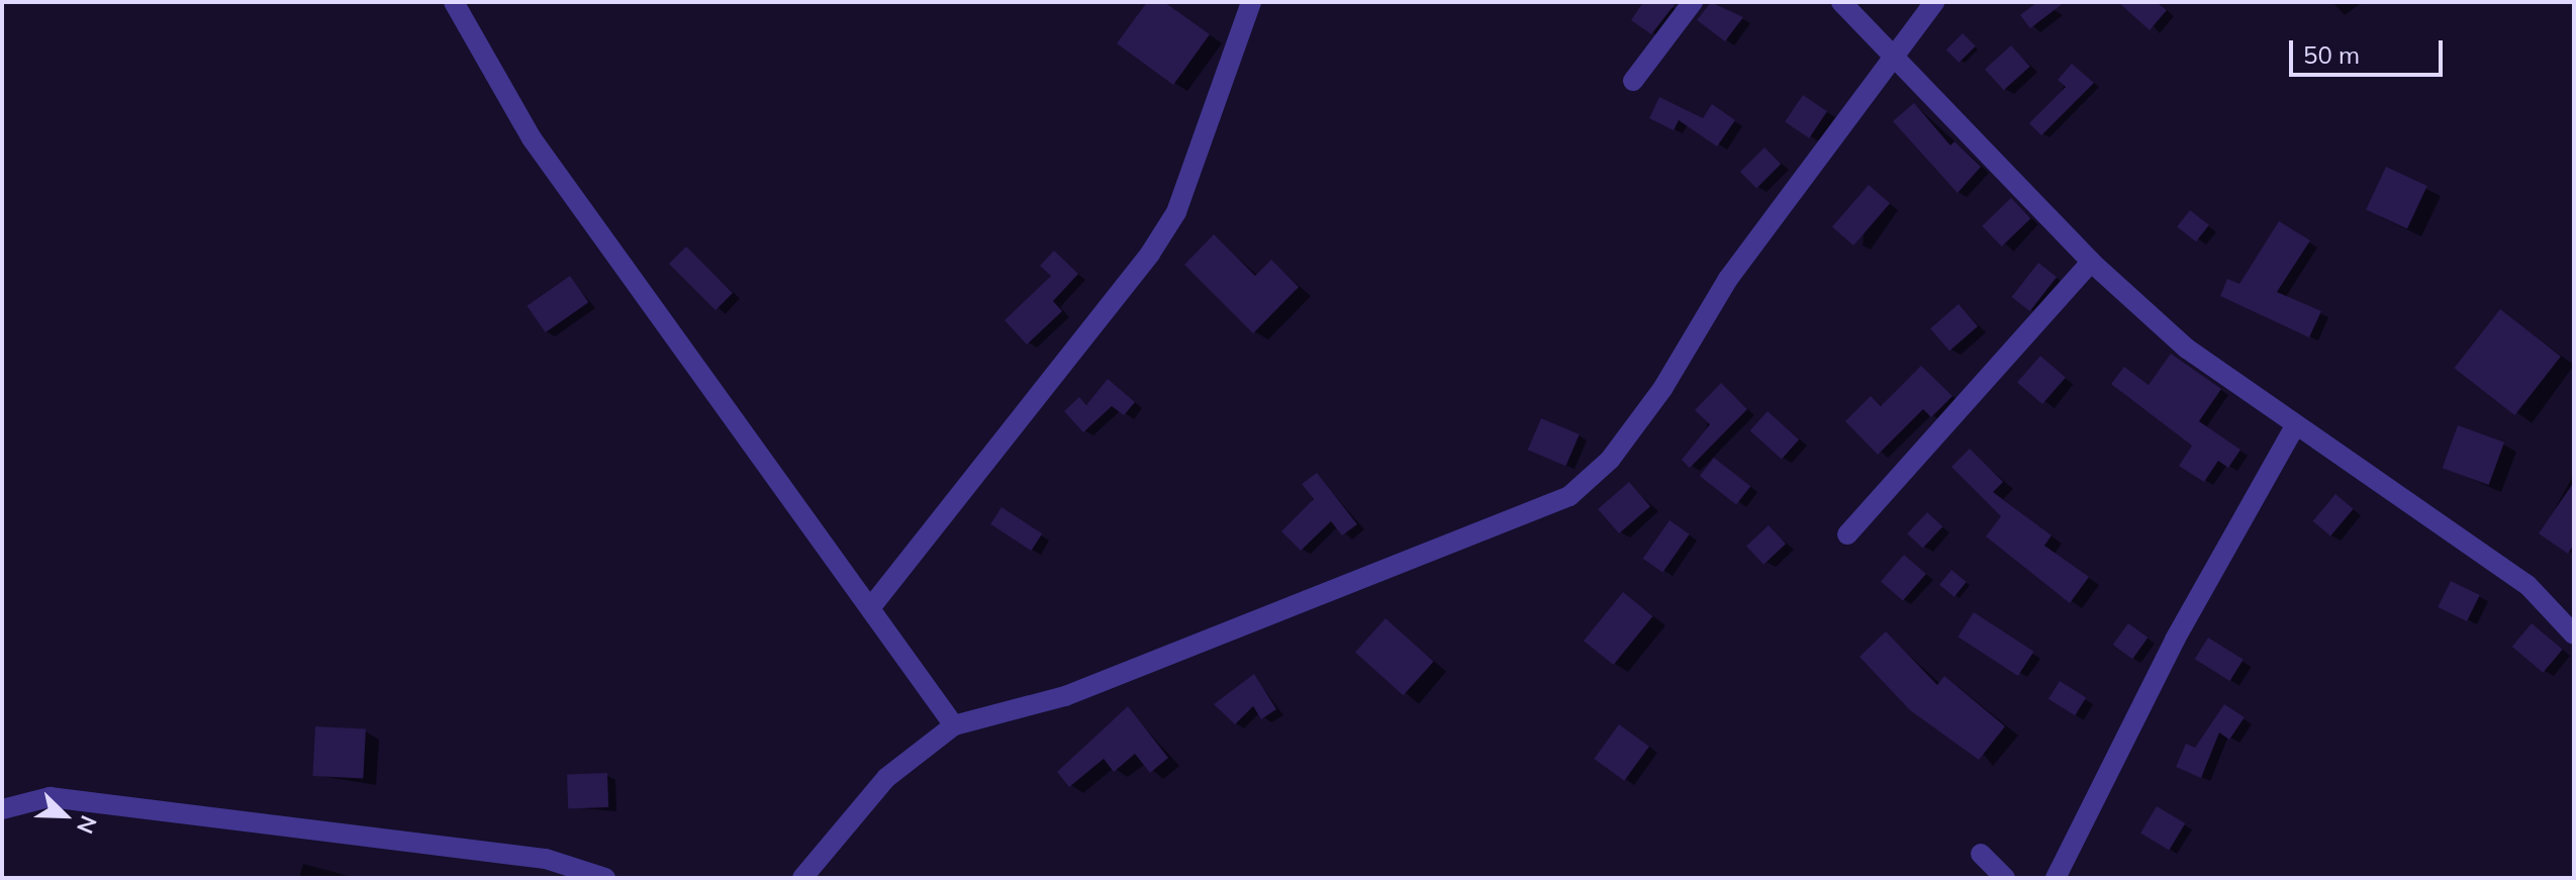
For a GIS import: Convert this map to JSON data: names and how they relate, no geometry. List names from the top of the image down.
{
  "scale_bar": "50 m",
  "north": "bottom right"
}
